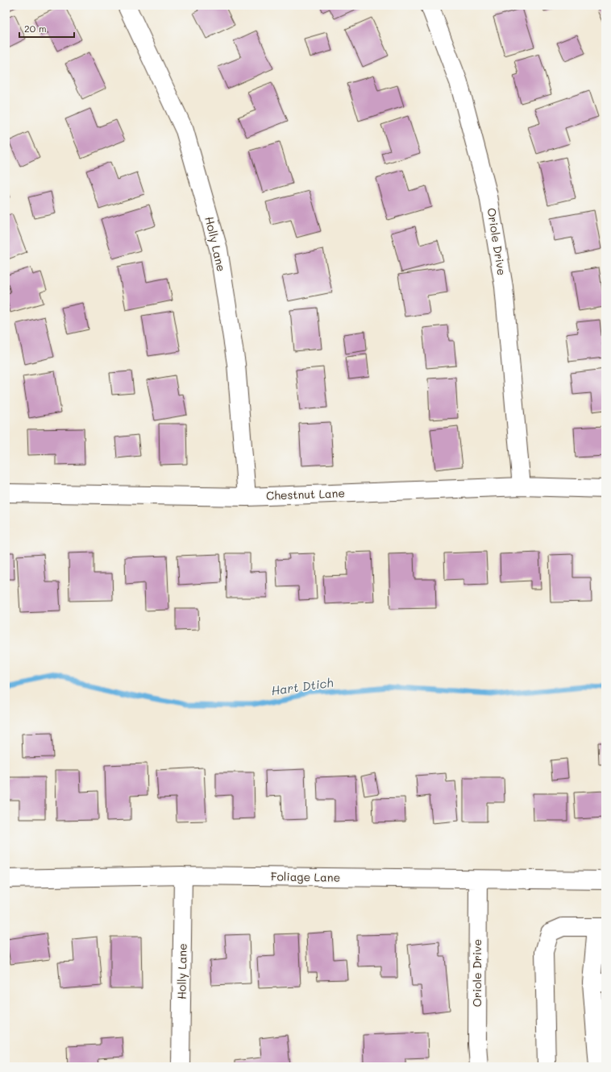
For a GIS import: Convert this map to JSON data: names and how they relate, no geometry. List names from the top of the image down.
{
  "streets": {
    "street": [
      "Oriole Drive",
      "Holly Lane",
      "Chestnut Lane",
      "Foliage Lane"
    ]
  },
  "crossings": [
    ["Oriole Drive", "Chestnut Lane"],
    ["Oriole Drive", "Foliage Lane"],
    ["Holly Lane", "Chestnut Lane"],
    ["Holly Lane", "Foliage Lane"]
  ],
  "water": ["Hart Dtich"],
  "scale_bar": "20 m"
}
